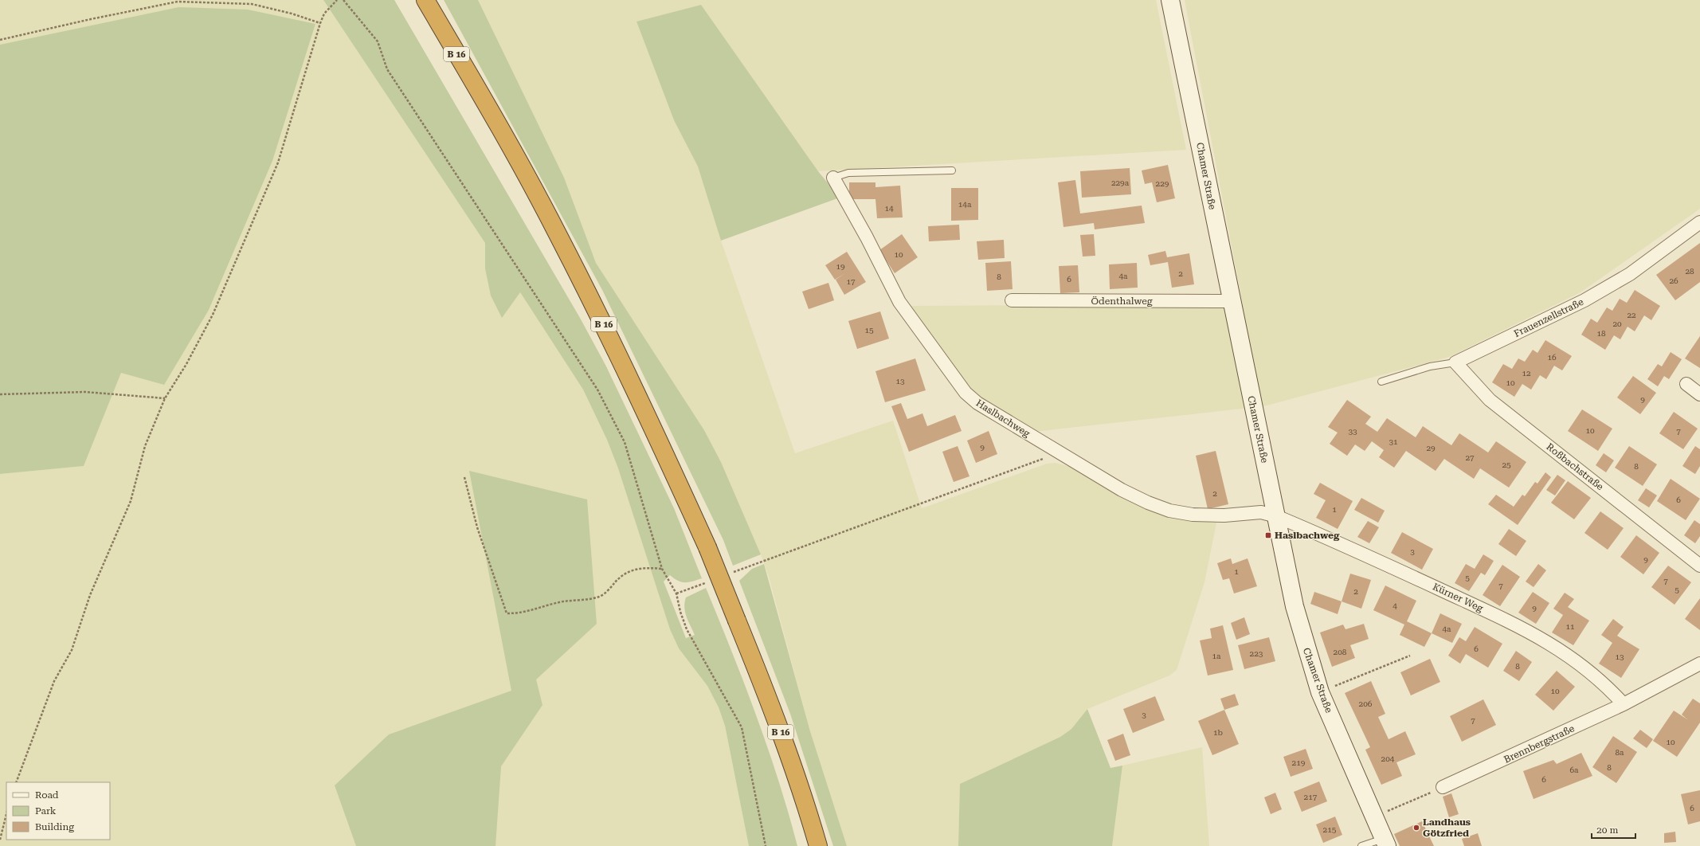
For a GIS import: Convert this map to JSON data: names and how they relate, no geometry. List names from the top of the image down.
{
  "streets": {
    "highway": ["B 16"],
    "street": [
      "Chamer Straße",
      "Ödenthalweg",
      "Frauenzellstraße",
      "Haslbachweg",
      "Roßbachstraße",
      "Kürner Weg",
      "Brennbergstraße"
    ]
  },
  "crossings": [
    ["Chamer Straße", "Ödenthalweg"],
    ["Chamer Straße", "Haslbachweg"],
    ["Chamer Straße", "Kürner Weg"],
    ["Frauenzellstraße", "Roßbachstraße"],
    ["Haslbachweg", "Kürner Weg"],
    ["Kürner Weg", "Brennbergstraße"]
  ],
  "places": {
    "transit": ["Haslbachweg"],
    "other": ["Landhaus Götzfried"]
  },
  "house_numbers": [
    "229a",
    "229",
    "14a",
    "14",
    "10",
    "19",
    "28",
    "2",
    "4a",
    "8",
    "6",
    "26",
    "17",
    "22",
    "20",
    "15",
    "18",
    "16",
    "12",
    "13",
    "10",
    "9",
    "10",
    "33",
    "7",
    "31",
    "9",
    "29",
    "27",
    "25",
    "8",
    "2",
    "6",
    "1",
    "3",
    "9",
    "1",
    "5",
    "7",
    "7",
    "5",
    "2",
    "4",
    "9",
    "11",
    "4a",
    "6",
    "208",
    "223",
    "1a",
    "13",
    "8",
    "10",
    "206",
    "3",
    "7",
    "1b",
    "10",
    "8a",
    "204",
    "219",
    "8",
    "6a",
    "6",
    "217",
    "6",
    "215"
  ],
  "legend": ["Road", "Park", "Building"],
  "scale_bar": "20 m"
}
